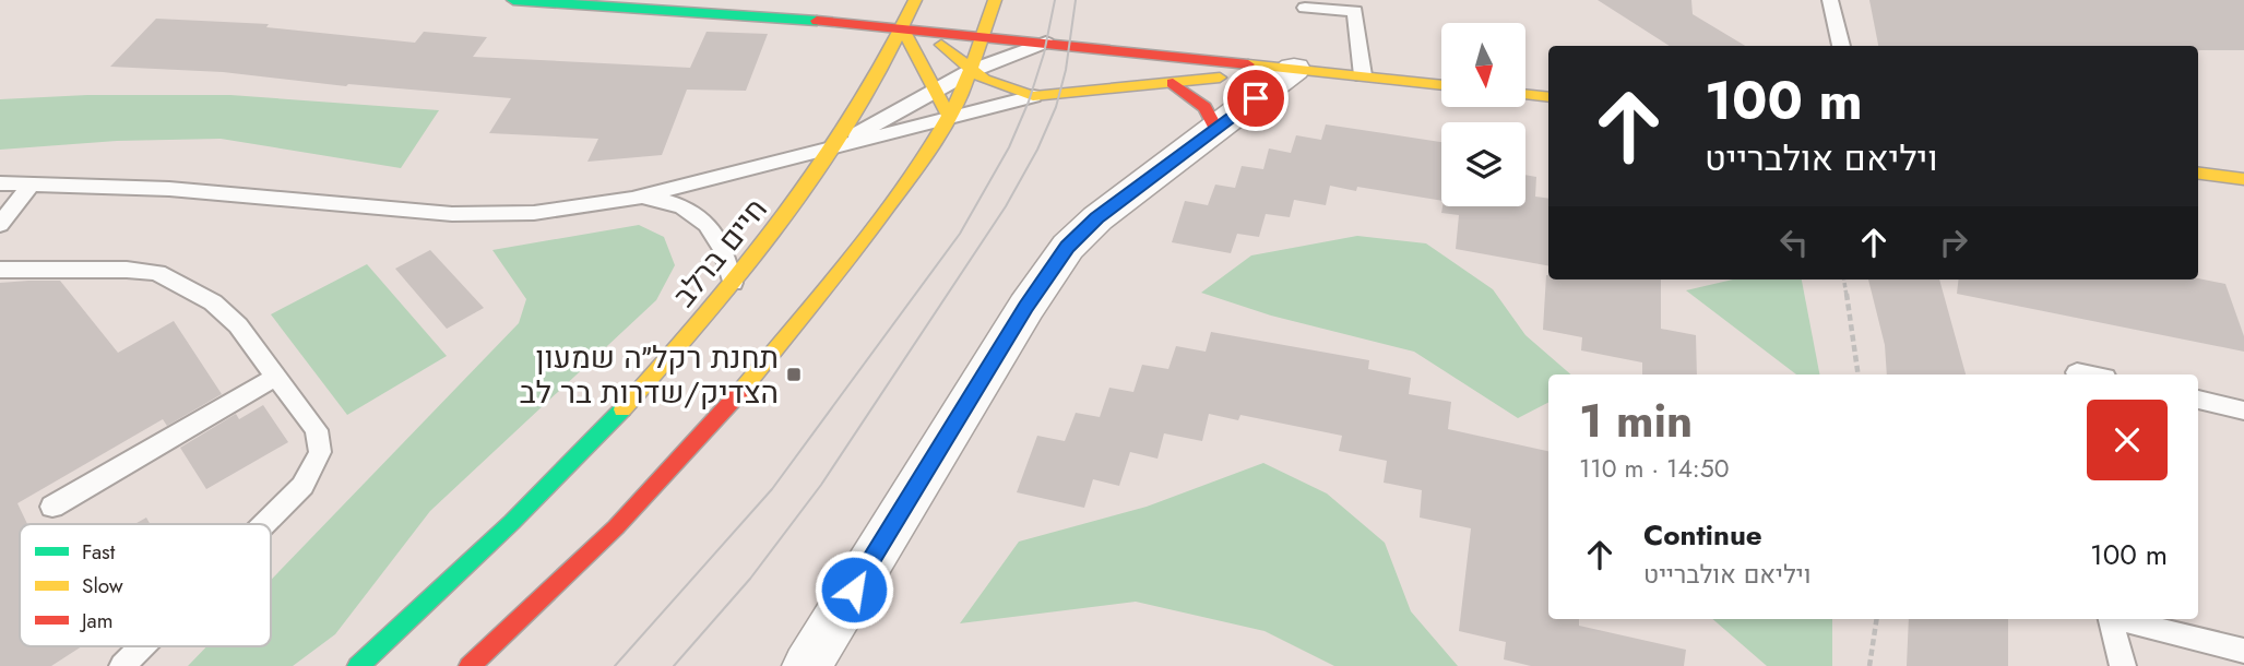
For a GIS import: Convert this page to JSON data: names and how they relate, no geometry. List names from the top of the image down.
{
  "streets": {
    "main road": ["חיים ברלב"]
  },
  "places": {
    "transit": ["תחנת רקל״ה שמעון הצדיק/שדרות בר לב"]
  },
  "legend": ["Fast", "Slow", "Jam"],
  "north": "bottom",
  "page": {
    "turn": ["100 m", "ויליאם אולברייט"],
    "heading": ["1 min", "110 m · 14:50"],
    "list": [
      {
        "name": "Continue",
        "note": "ויליאם אולברייט",
        "value": "100 m"
      }
    ]
  }
}
